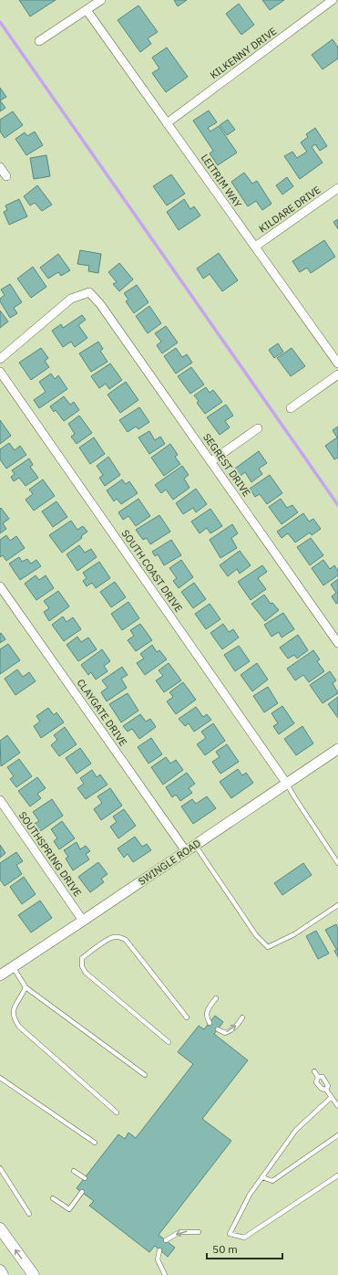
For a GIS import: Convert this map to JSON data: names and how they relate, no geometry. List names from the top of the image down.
{
  "streets": {
    "street": [
      "KILKENNY DRIVE",
      "LEITRIM WAY",
      "KILDARE DRIVE",
      "SEGREST DRIVE",
      "SOUTH COAST DRIVE",
      "CLAYGATE DRIVE",
      "SOUTHSPRING DRIVE",
      "SWINGLE ROAD"
    ]
  },
  "crossings": [
    ["KILKENNY DRIVE", "LEITRIM WAY"],
    ["LEITRIM WAY", "KILDARE DRIVE"],
    ["SOUTH COAST DRIVE", "SWINGLE ROAD"],
    ["CLAYGATE DRIVE", "SWINGLE ROAD"],
    ["SOUTHSPRING DRIVE", "SWINGLE ROAD"]
  ],
  "scale_bar": "50 m"
}
